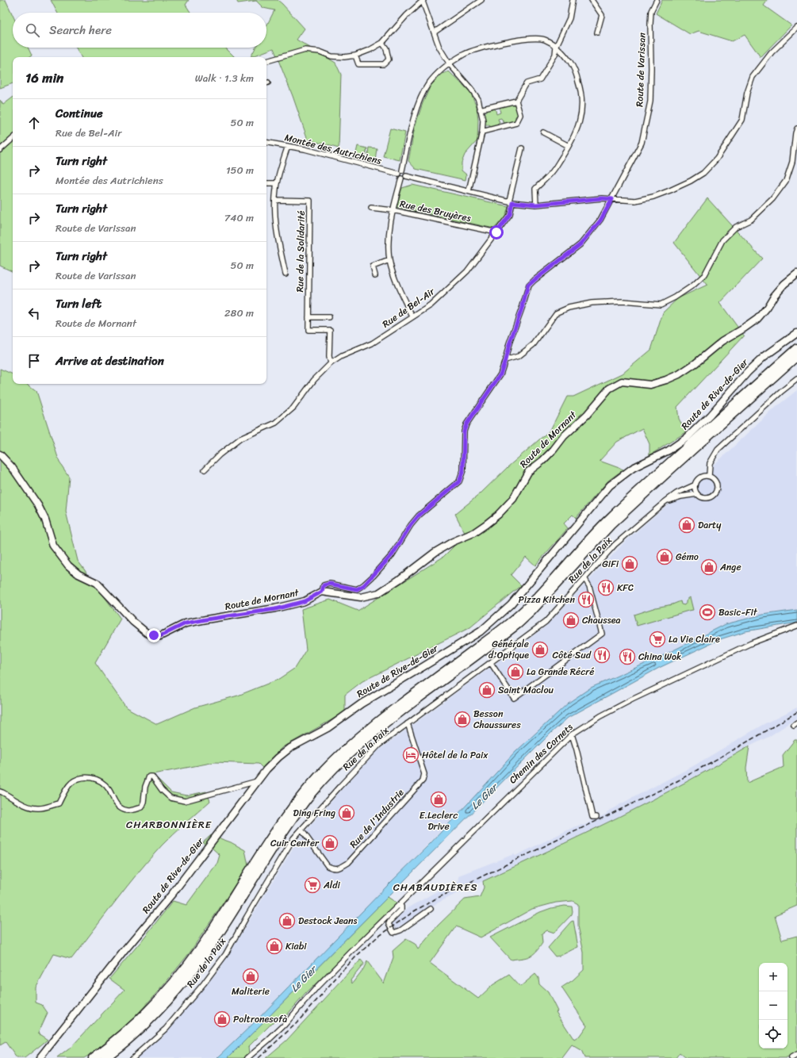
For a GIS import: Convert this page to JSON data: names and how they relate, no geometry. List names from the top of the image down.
{
  "streets": {
    "main road": ["Route de Rive-de-Gier", "Route de Mornant"],
    "street": [
      "Route de Varissan",
      "Montée des Autrichiens",
      "Rue des Bruyères",
      "Rue de la Solidarité",
      "Rue de Bel-Air",
      "Rue de la Paix",
      "Chemin des Cornets",
      "Rue de l'Industrie"
    ]
  },
  "crossings": [
    ["Route de Varissan", "Route de Mornant"],
    ["Rue des Bruyères", "Rue de Bel-Air"],
    ["Rue de la Paix", "Rue de l'Industrie"]
  ],
  "districts": ["CHARBONNIÈRE", "CHABAUDIÈRES"],
  "water": ["Le Gier"],
  "places": {
    "shop": [
      "Darty",
      "Gémo",
      "GiFi",
      "Ange",
      "Chaussea",
      "Générale d'Optique",
      "La Grande Récré",
      "Saint Maclou",
      "Besson Chaussures",
      "E.Leclerc Drive",
      "Ding Fring",
      "Cuir Center",
      "Destock Jeans",
      "Kiabi",
      "Maliterie",
      "Poltronesofà"
    ],
    "restaurant": [
      "KFC",
      "Pizza Kitchen",
      "Côté Sud",
      "China Wok"
    ],
    "sports": ["Basic-Fit"],
    "supermarket": ["La Vie Claire", "Aldi"],
    "hotel": ["Hôtel de la Paix"]
  },
  "page": {
    "search": "Search here",
    "heading": ["16 min", "Walk · 1.3 km"],
    "list": [
      ["Continue", "Rue de Bel-Air", "50 m"],
      ["Turn right", "Montée des Autrichiens", "150 m"],
      ["Turn right", "Route de Varissan", "740 m"],
      ["Turn right", "Route de Varissan", "50 m"],
      ["Turn left", "Route de Mornant", "280 m"],
      "Arrive at destination"
    ],
    "map_buttons": ["+", "−"]
  }
}
